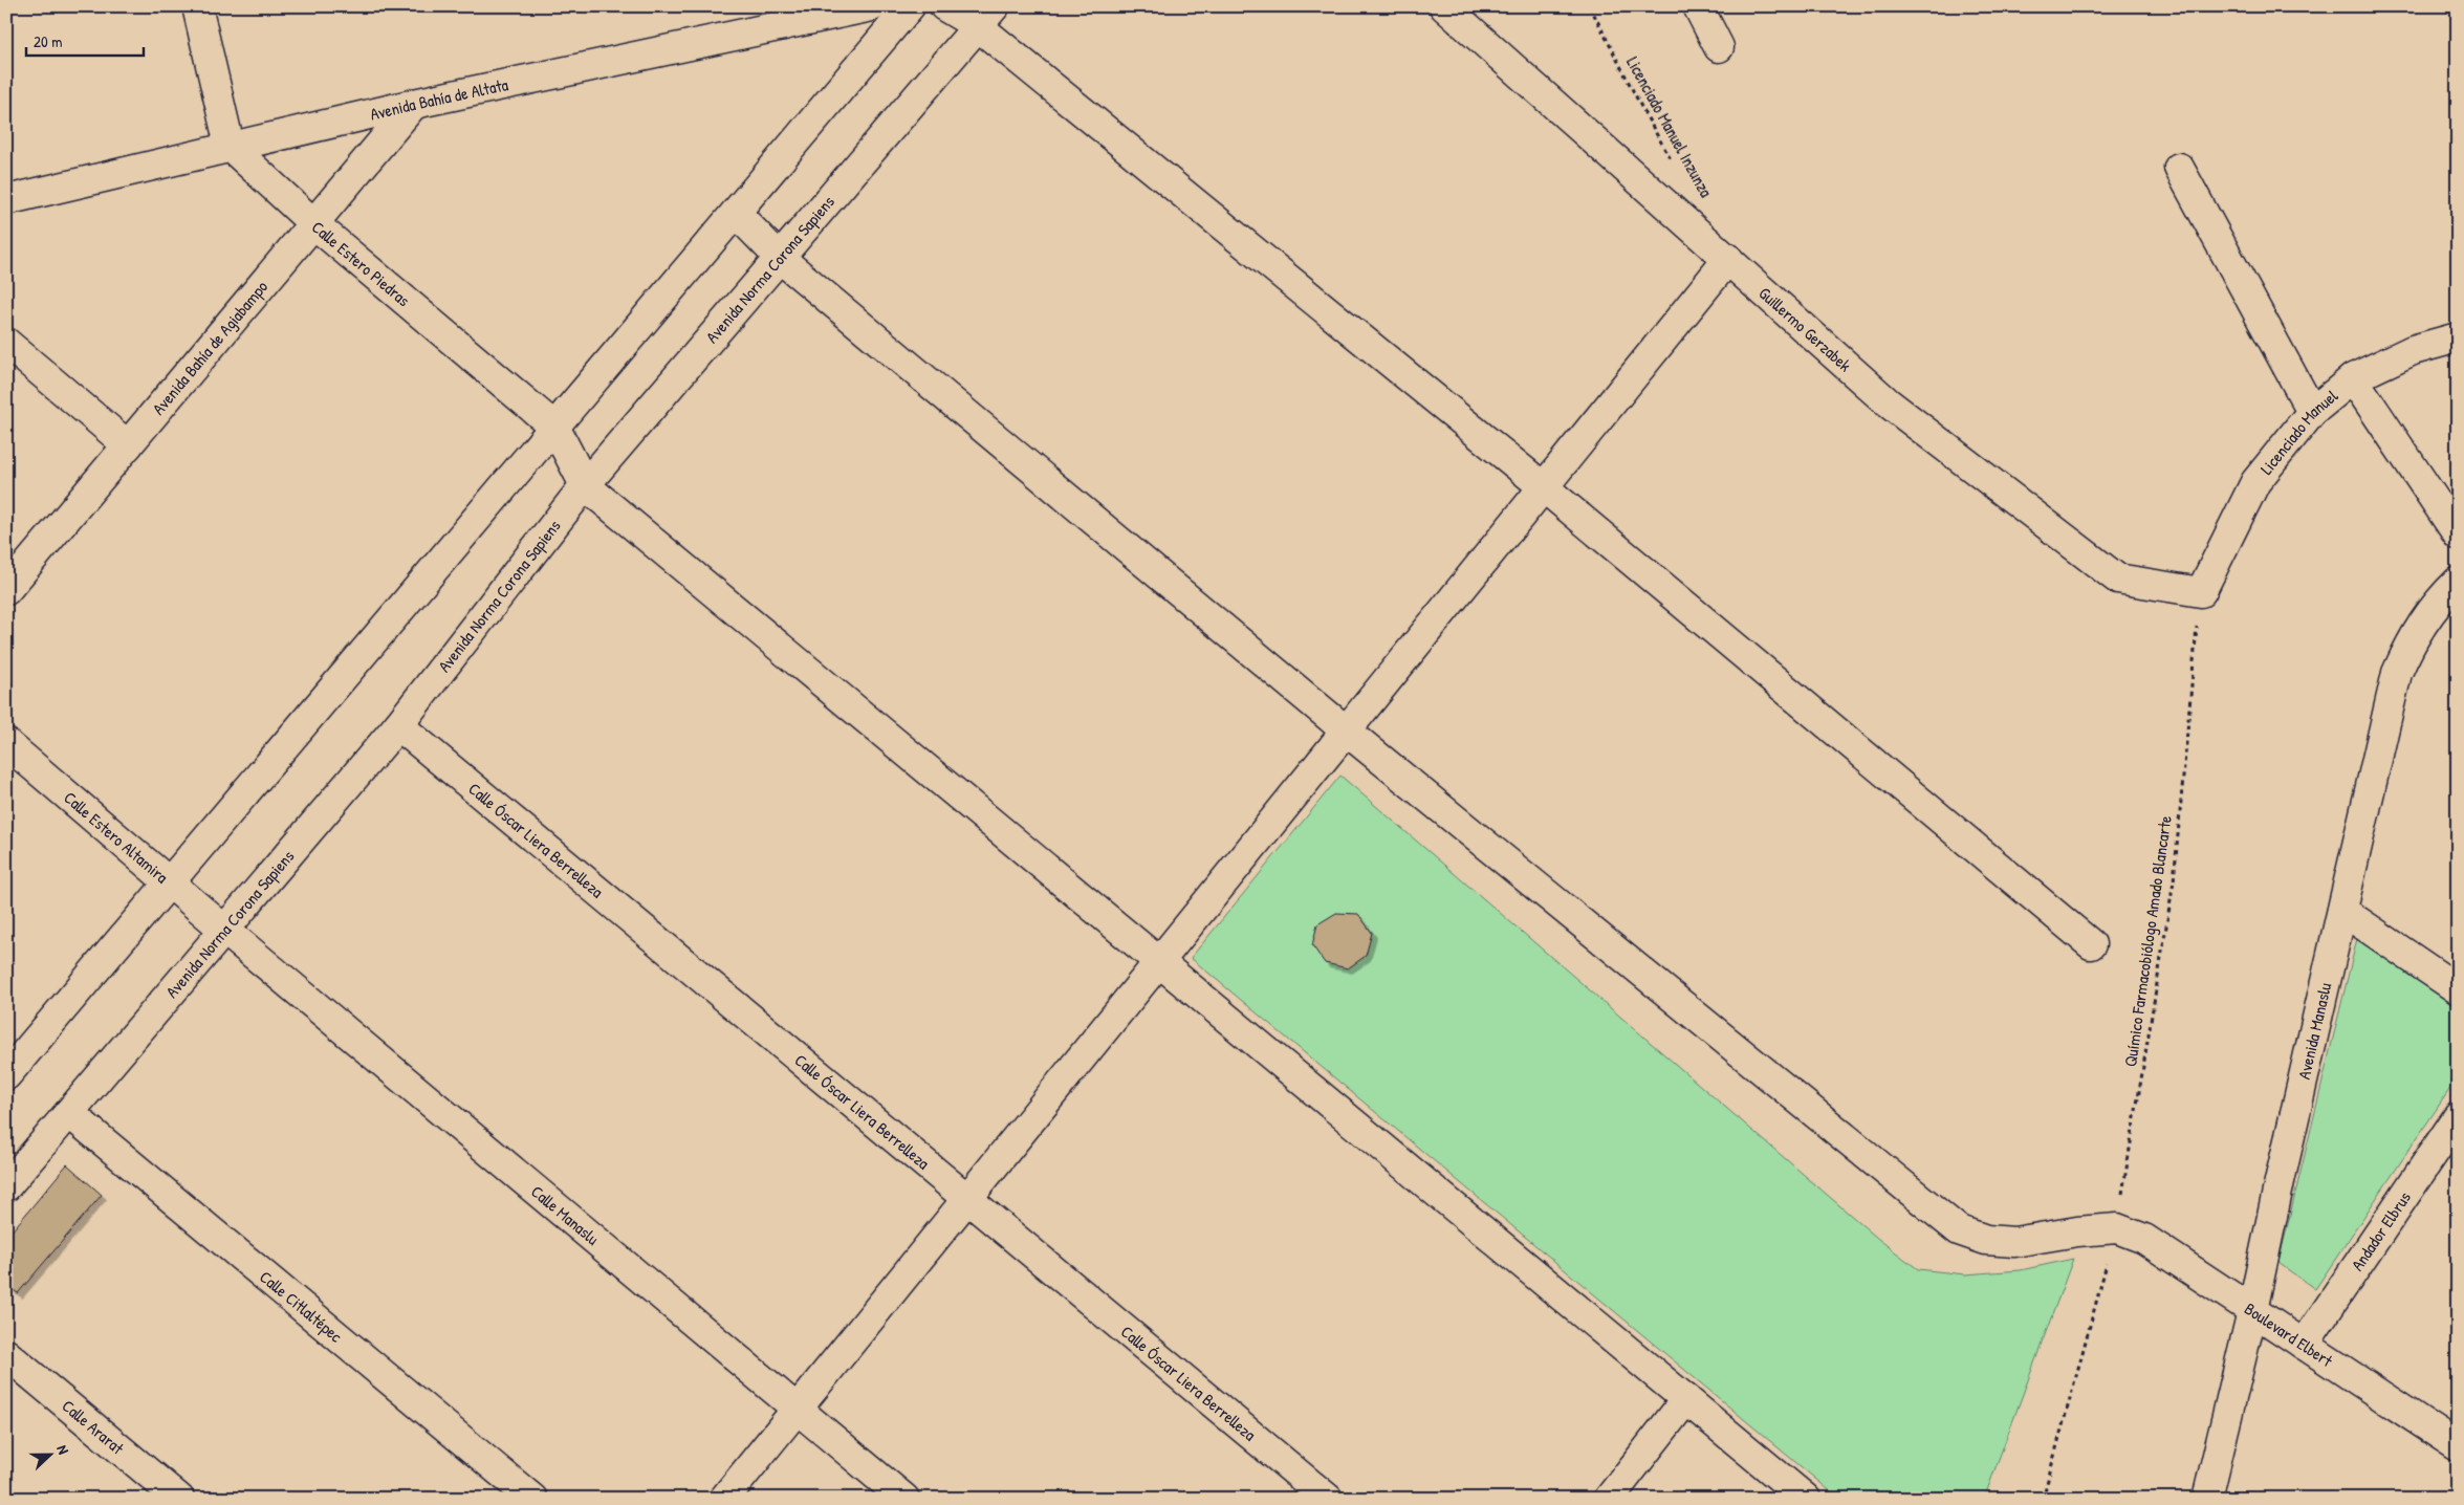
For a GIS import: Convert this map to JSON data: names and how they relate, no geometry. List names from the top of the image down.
{
  "streets": {
    "street": [
      "Avenida Bahía de Altata",
      "Calle Estero Piedras",
      "Avenida Norma Corona Sapiens",
      "Guillermo Gerzabek",
      "Avenida Bahía de Agiabampo",
      "Licenciado Manuel",
      "Calle Estero Altamira",
      "Calle Óscar Liera Berrelleza",
      "Avenida Manaslu",
      "Calle Manaslu",
      "Andador Elbrus",
      "Calle Citlaltépec",
      "Boulevard Elbert",
      "Calle Ararat"
    ],
    "path": ["Licenciado Manuel Inzunza", "Químico Farmacobiólogo Amado Blancarte"]
  },
  "crossings": [
    ["Avenida Bahía de Altata", "Calle Estero Piedras"],
    ["Avenida Bahía de Altata", "Avenida Bahía de Agiabampo"],
    ["Calle Estero Piedras", "Avenida Norma Corona Sapiens"],
    ["Calle Estero Piedras", "Avenida Bahía de Agiabampo"],
    ["Avenida Norma Corona Sapiens", "Calle Estero Altamira"],
    ["Avenida Norma Corona Sapiens", "Calle Óscar Liera Berrelleza"],
    ["Avenida Norma Corona Sapiens", "Calle Manaslu"],
    ["Avenida Norma Corona Sapiens", "Calle Citlaltépec"],
    ["Guillermo Gerzabek", "Licenciado Manuel"],
    ["Guillermo Gerzabek", "Químico Farmacobiólogo Amado Blancarte"],
    ["Licenciado Manuel", "Químico Farmacobiólogo Amado Blancarte"],
    ["Calle Estero Altamira", "Calle Manaslu"],
    ["Químico Farmacobiólogo Amado Blancarte", "Boulevard Elbert"],
    ["Avenida Manaslu", "Boulevard Elbert"],
    ["Andador Elbrus", "Boulevard Elbert"]
  ],
  "scale_bar": "20 m",
  "north": "right"
}
